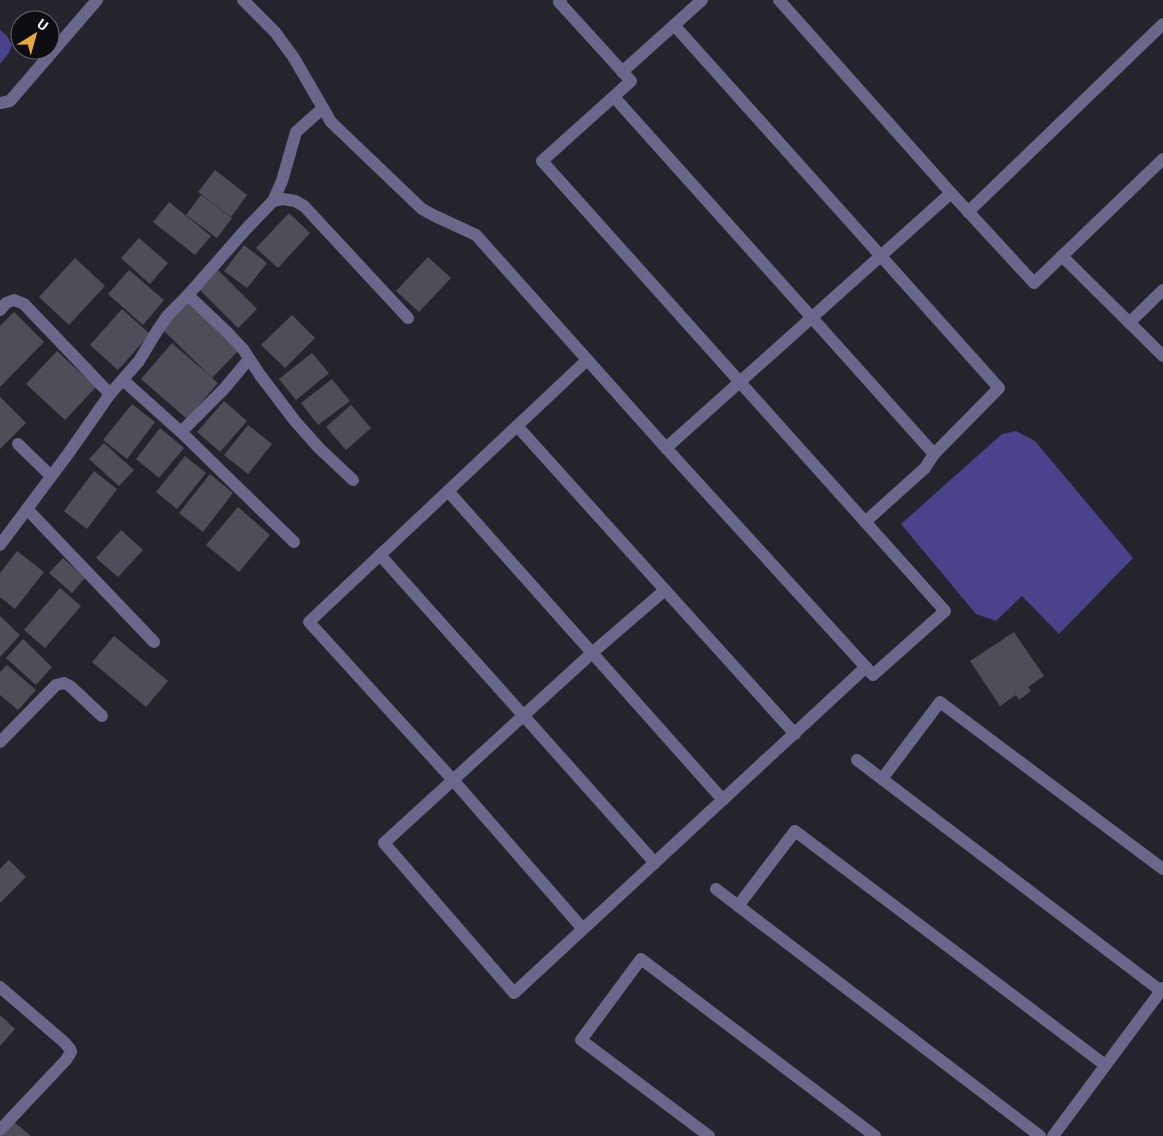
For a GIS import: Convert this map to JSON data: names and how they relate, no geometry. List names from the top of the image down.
{
  "north": "top right"
}
